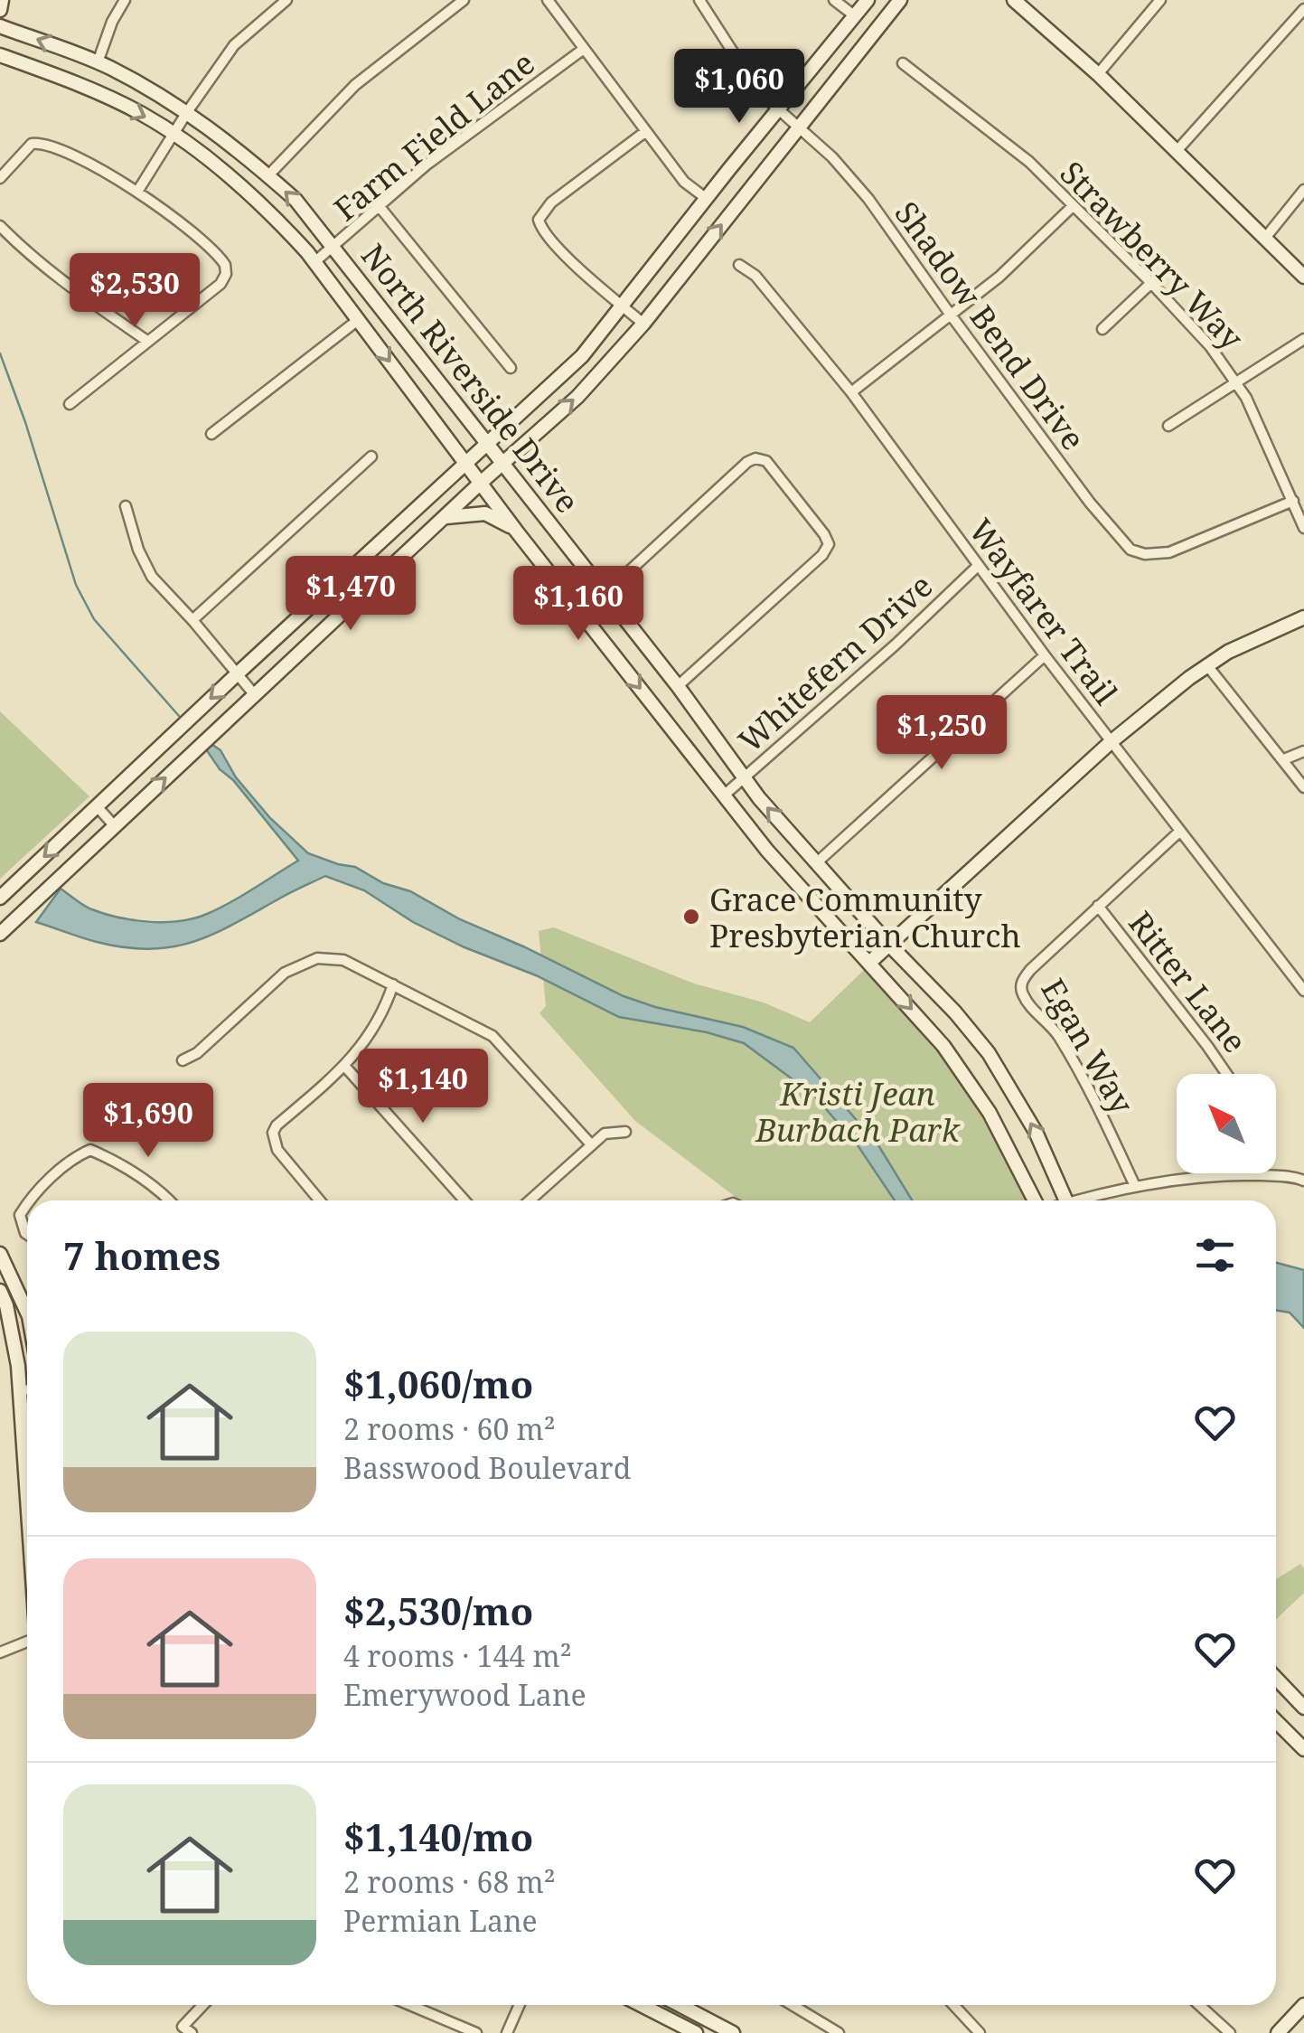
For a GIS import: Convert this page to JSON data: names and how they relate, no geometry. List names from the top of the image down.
{
  "streets": {
    "main road": ["North Riverside Drive"],
    "street": [
      "Farm Field Lane",
      "Strawberry Way",
      "Shadow Bend Drive",
      "Wayfarer Trail",
      "Whitefern Drive",
      "Ritter Lane",
      "Egan Way"
    ]
  },
  "crossings": [
    ["Farm Field Lane", "North Riverside Drive"],
    ["Strawberry Way", "Shadow Bend Drive"],
    ["North Riverside Drive", "Whitefern Drive"],
    ["Wayfarer Trail", "Whitefern Drive"],
    ["Wayfarer Trail", "Egan Way"],
    ["Ritter Lane", "Egan Way"]
  ],
  "parks": ["Kristi Jean Burbach Park"],
  "places": ["Grace Community Presbyterian Church"],
  "north": "top left",
  "page": {
    "price": [
      "$1,060",
      "$2,530",
      "$1,470",
      "$1,160",
      "$1,250",
      "$1,140",
      "$1,690"
    ],
    "heading": "7 homes",
    "list": [
      {
        "name": "$1,060/mo",
        "note": "2 rooms · 60 m² · Basswood Boulevard"
      },
      {
        "name": "$2,530/mo",
        "note": "4 rooms · 144 m² · Emerywood Lane"
      },
      {
        "name": "$1,140/mo",
        "note": "2 rooms · 68 m² · Permian Lane"
      }
    ]
  }
}
